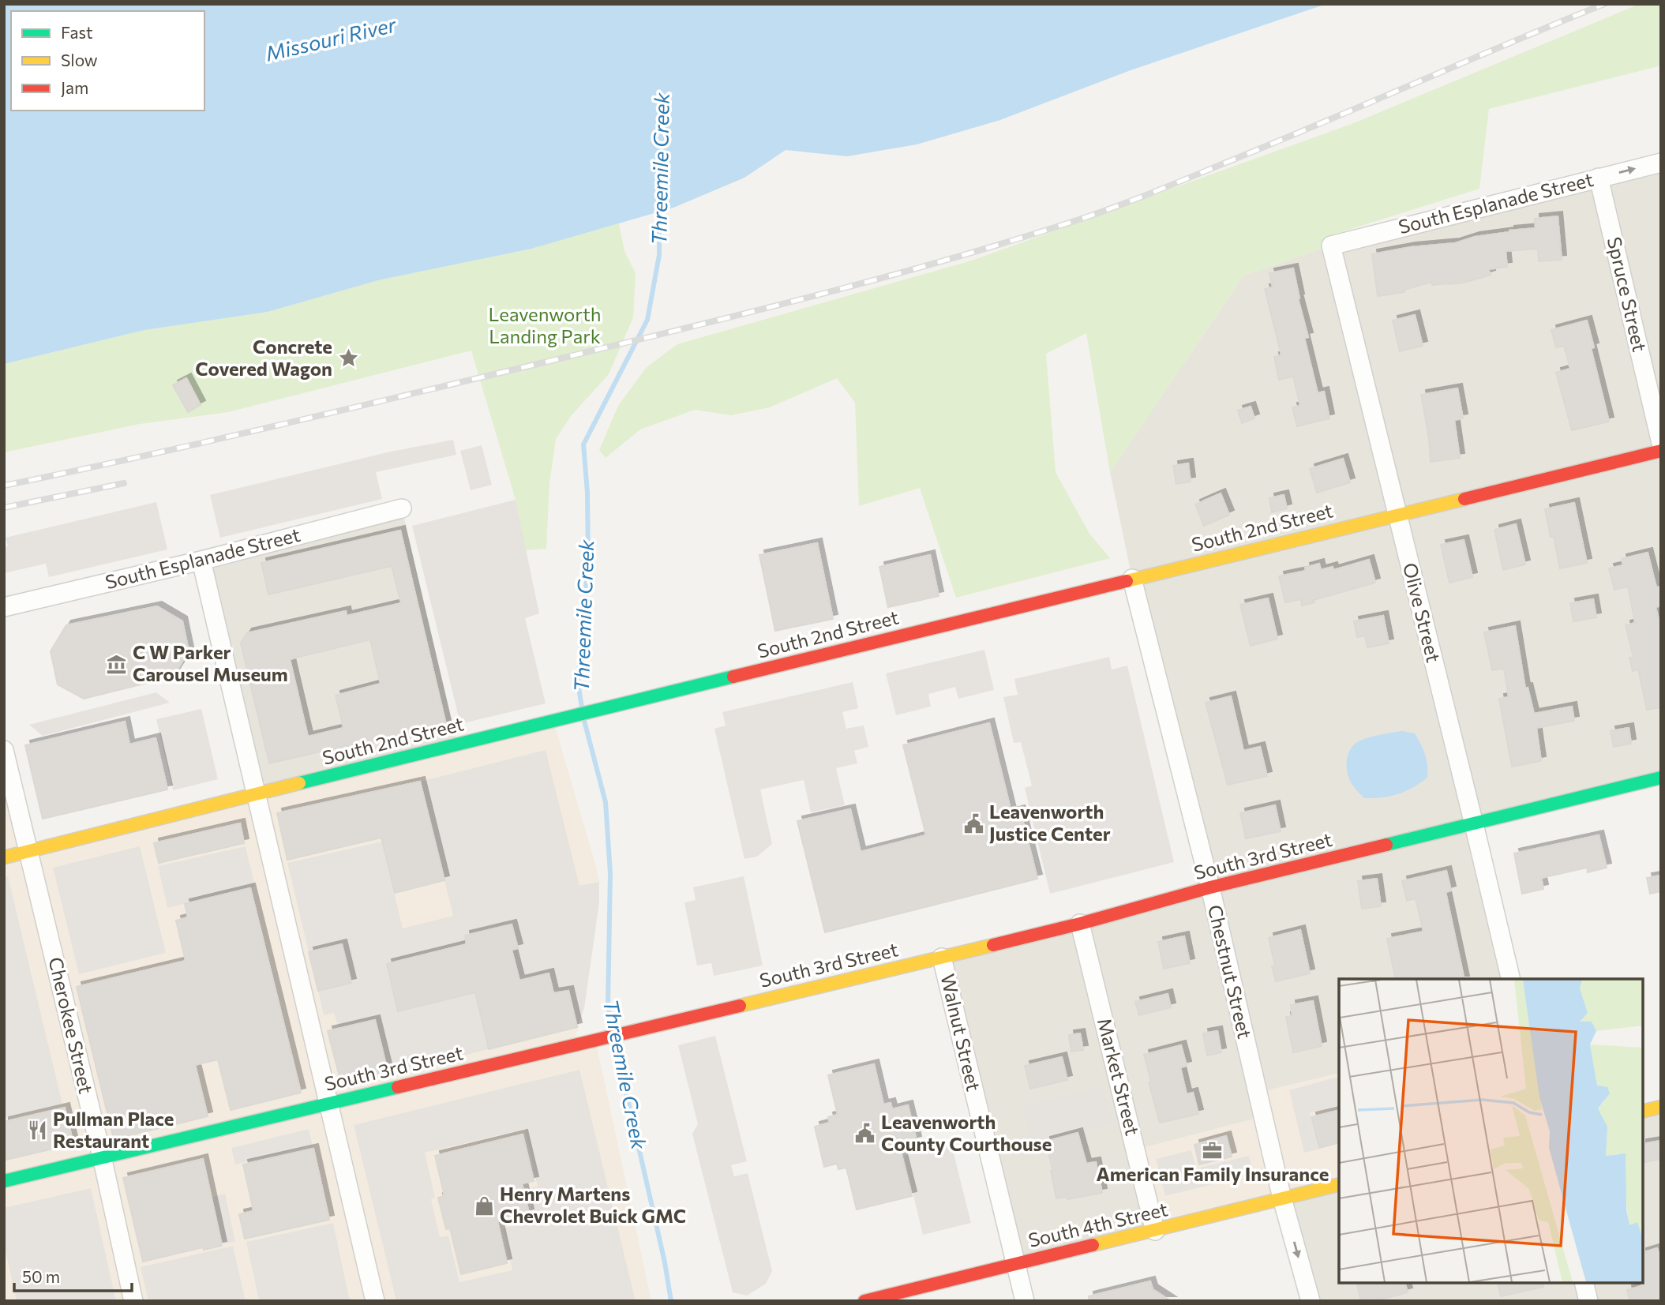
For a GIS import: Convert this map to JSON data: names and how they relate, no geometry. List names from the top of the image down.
{
  "streets": {
    "main road": ["South 2nd Street", "South 3rd Street", "South 4th Street"],
    "street": [
      "South Esplanade Street",
      "Spruce Street",
      "Olive Street",
      "Chestnut Street",
      "Cherokee Street",
      "Walnut Street",
      "Market Street"
    ]
  },
  "crossings": [
    ["South Esplanade Street", "Spruce Street"],
    ["South Esplanade Street", "Olive Street"],
    ["South 2nd Street", "Olive Street"],
    ["South 2nd Street", "Chestnut Street"],
    ["South 2nd Street", "Cherokee Street"],
    ["Olive Street", "South 3rd Street"],
    ["South 3rd Street", "Chestnut Street"],
    ["South 3rd Street", "Cherokee Street"],
    ["South 3rd Street", "Walnut Street"],
    ["South 3rd Street", "Market Street"],
    ["Chestnut Street", "South 4th Street"],
    ["Walnut Street", "South 4th Street"],
    ["Market Street", "South 4th Street"]
  ],
  "water": ["Missouri River", "Threemile Creek"],
  "parks": ["Leavenworth Landing Park"],
  "places": {
    "place": ["Concrete Covered Wagon"],
    "museum": ["C W Parker Carousel Museum"],
    "public building": ["Leavenworth Justice Center", "Leavenworth County Courthouse"],
    "restaurant": ["Pullman Place Restaurant"],
    "office": ["American Family Insurance"],
    "shop": ["Henry Martens Chevrolet Buick GMC"]
  },
  "legend": ["Fast", "Slow", "Jam"],
  "scale_bar": "50 m"
}
